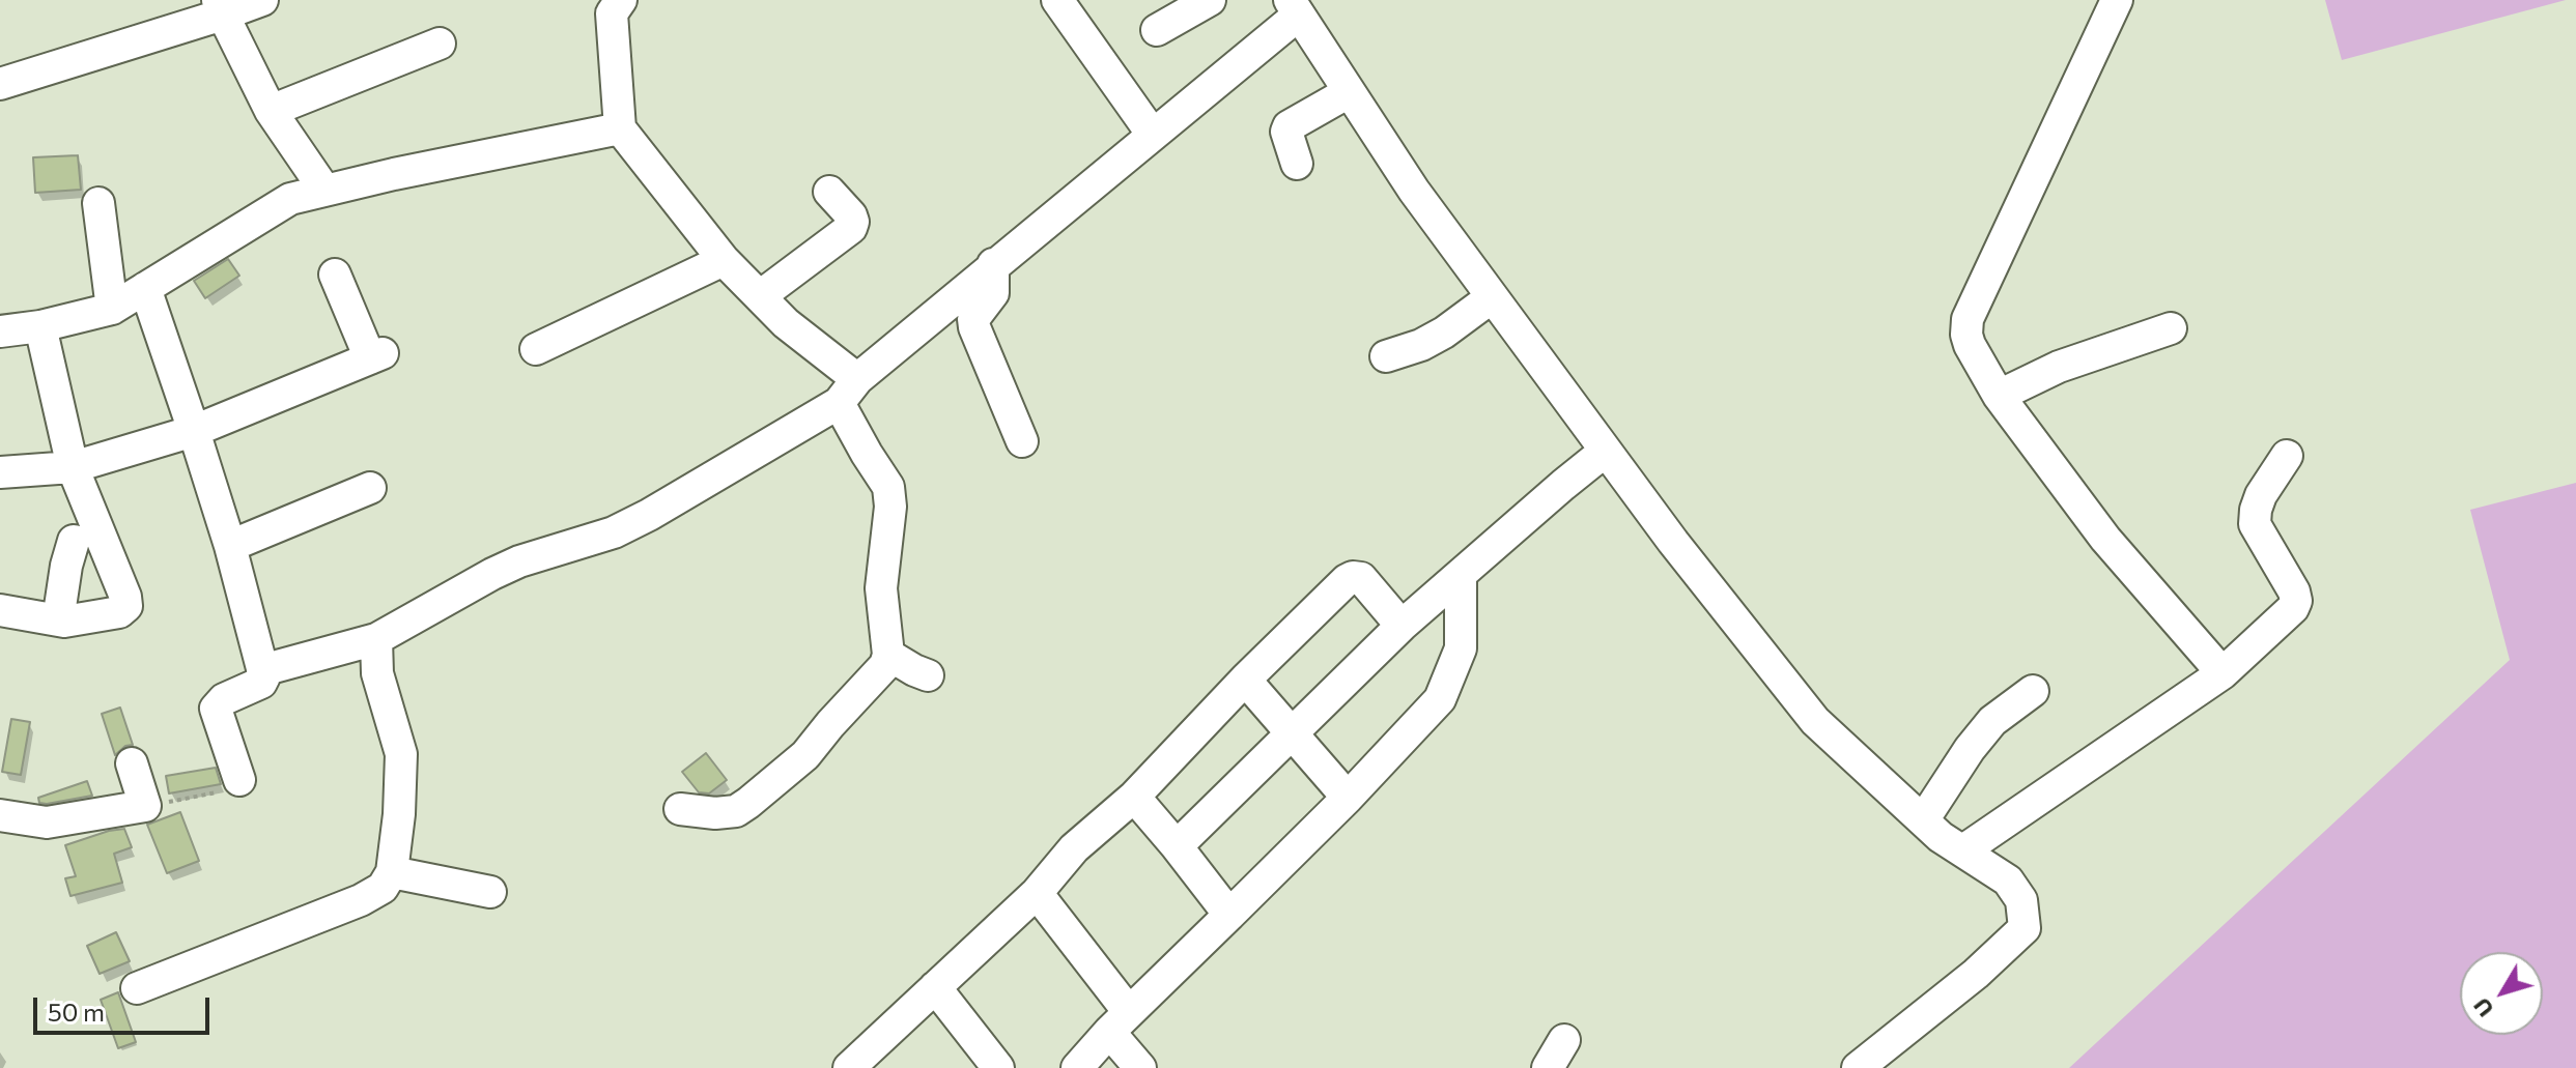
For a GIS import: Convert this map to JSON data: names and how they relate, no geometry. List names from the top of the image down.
{
  "scale_bar": "50 m",
  "north": "bottom left"
}
